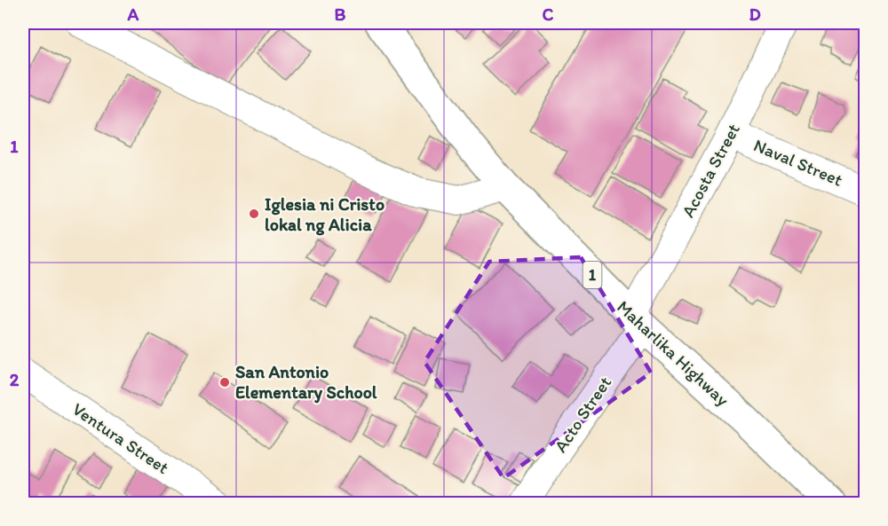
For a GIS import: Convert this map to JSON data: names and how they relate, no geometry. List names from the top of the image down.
{
  "streets": {
    "main road": ["1", "Maharlika Highway"],
    "street": [
      "Naval Street",
      "Acosta Street",
      "Acto Street",
      "Ventura Street"
    ]
  },
  "crossings": [
    ["Naval Street", "Acosta Street"],
    ["Acosta Street", "Maharlika Highway"],
    ["Acosta Street", "Acto Street"],
    ["Maharlika Highway", "Acto Street"]
  ],
  "places": ["Iglesia ni Cristo lokal ng Alicia", "San Antonio Elementary School"],
  "grid": {
    "columns": [
      "A",
      "B",
      "C",
      "D"
    ],
    "rows": ["1", "2"]
  }
}
